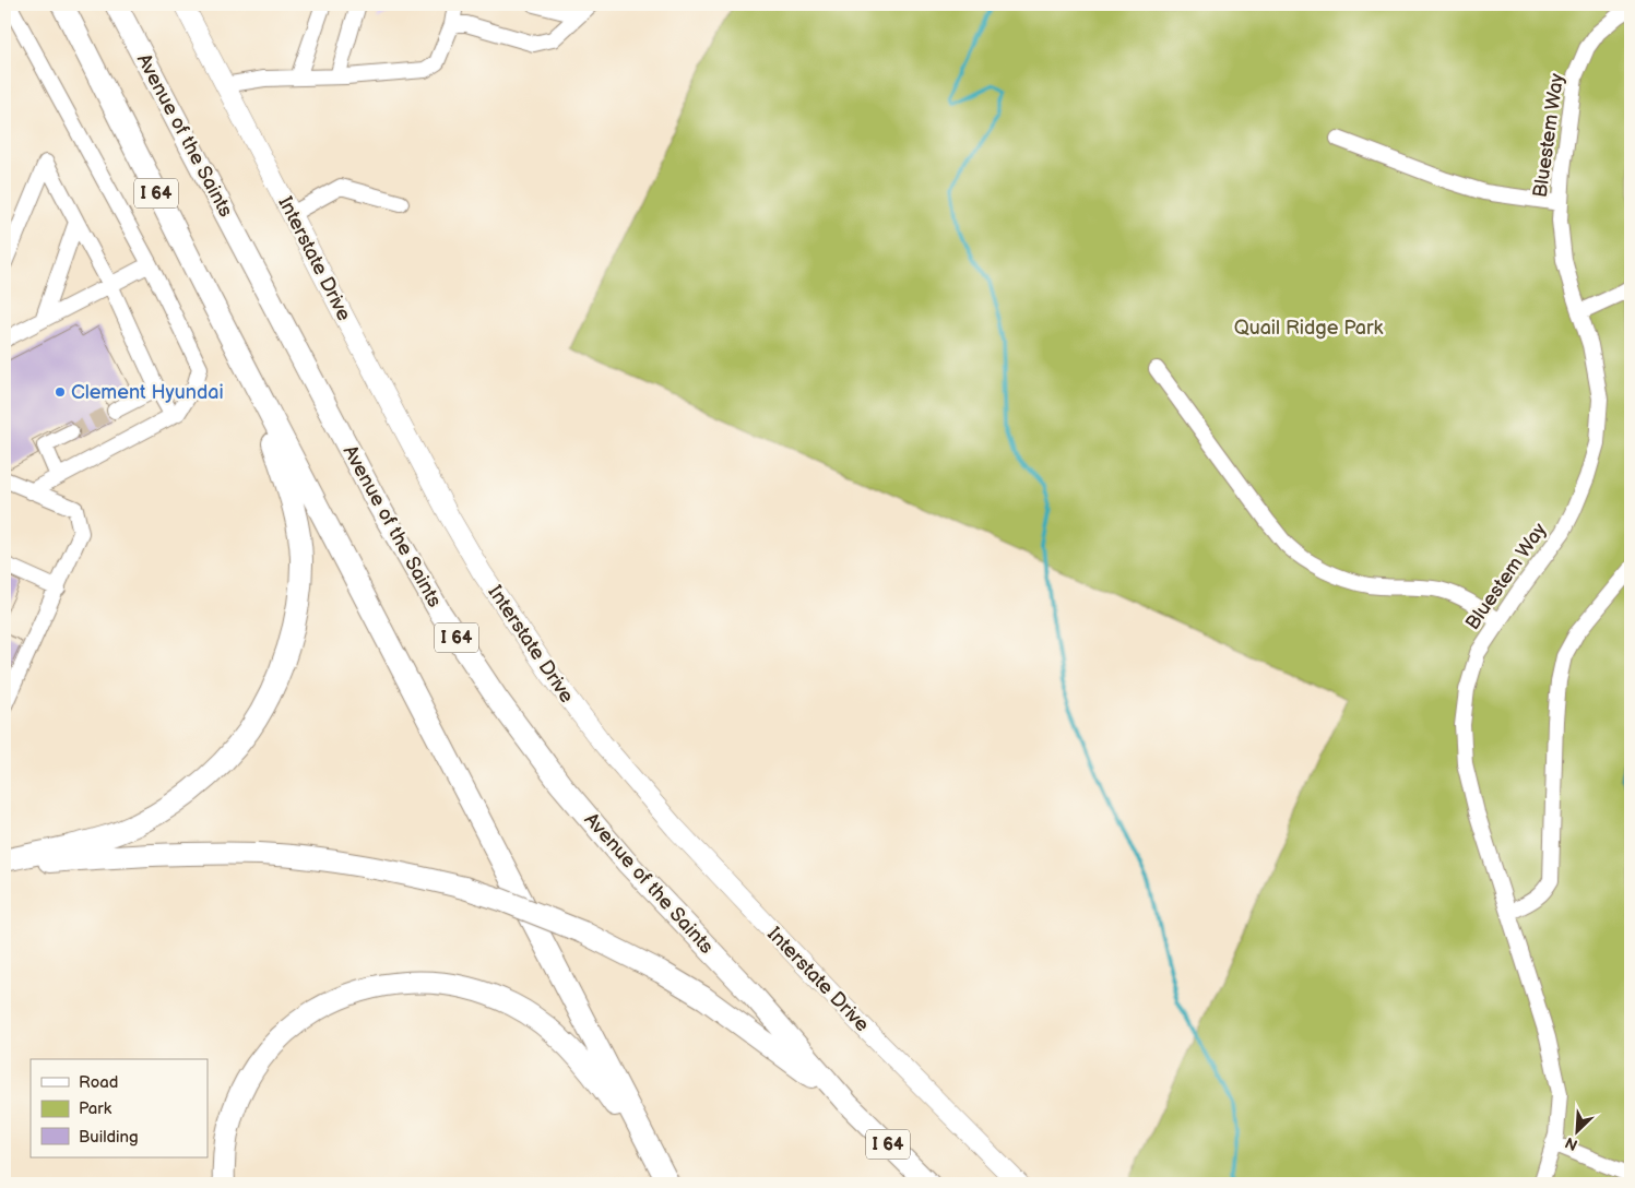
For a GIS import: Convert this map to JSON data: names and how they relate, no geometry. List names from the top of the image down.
{
  "streets": {
    "highway": ["Avenue of the Saints", "I 64"],
    "main road": ["Interstate Drive"],
    "street": ["Bluestem Way"]
  },
  "parks": ["Quail Ridge Park"],
  "places": ["Clement Hyundai"],
  "legend": ["Road", "Park", "Building"],
  "north": "bottom left"
}
